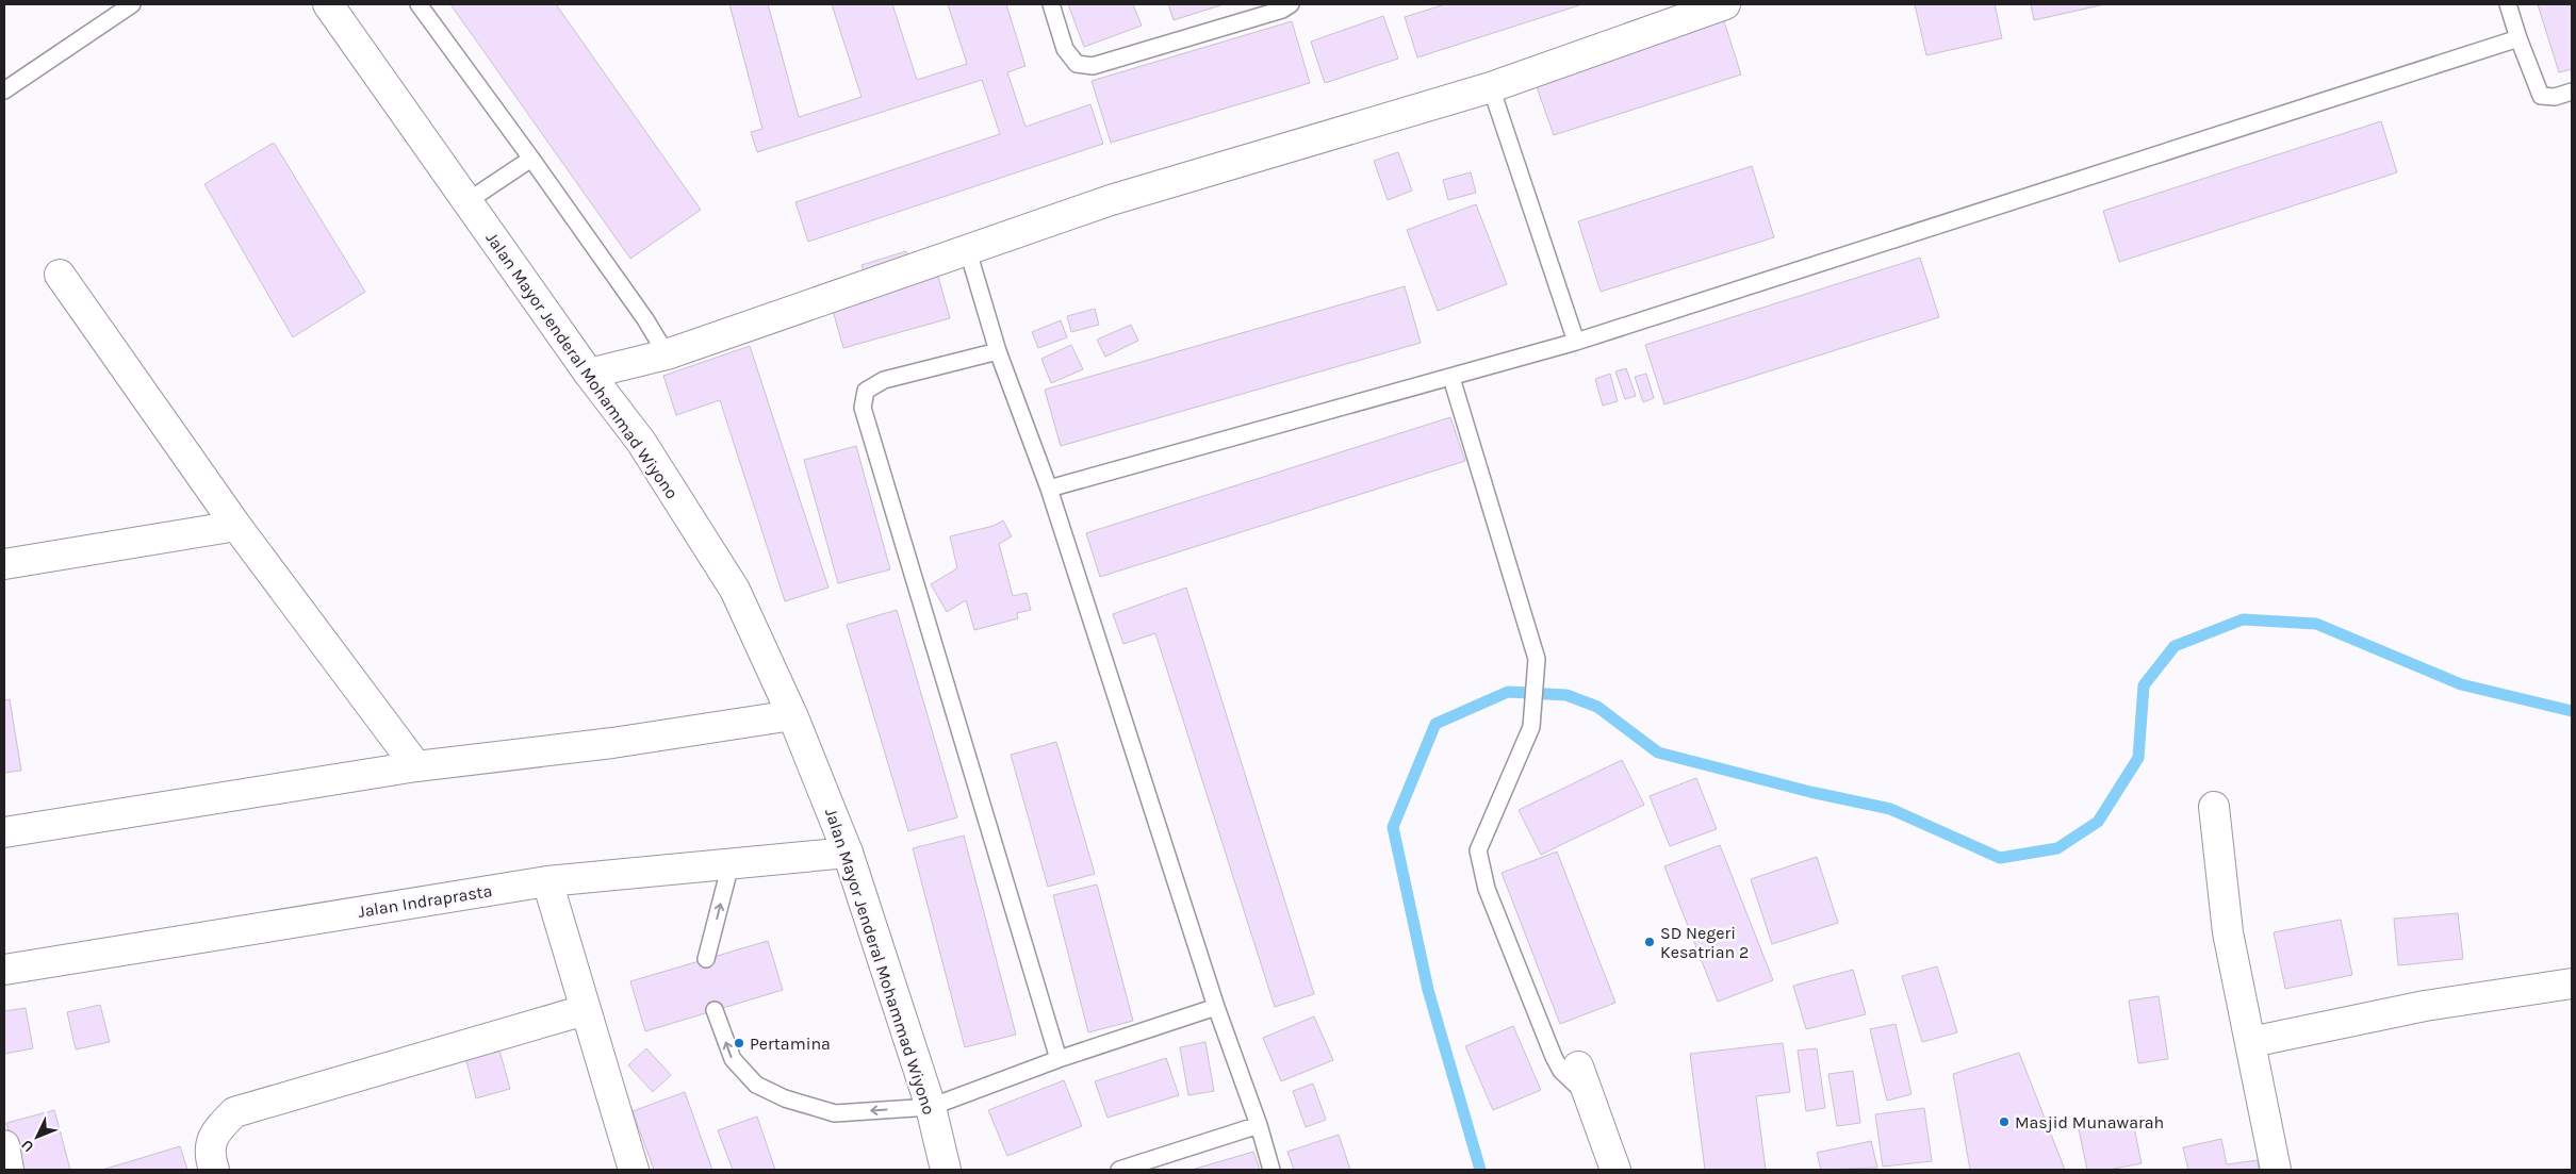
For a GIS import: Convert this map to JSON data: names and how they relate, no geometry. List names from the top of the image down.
{
  "streets": {
    "street": ["Jalan Mayor Jenderal Mohammad Wiyono", "Jalan Indraprasta"]
  },
  "crossings": [
    ["Jalan Mayor Jenderal Mohammad Wiyono", "Jalan Indraprasta"]
  ],
  "places": ["SD Negeri Kesatrian 2", "Pertamina", "Masjid Munawarah"],
  "north": "bottom left"
}
